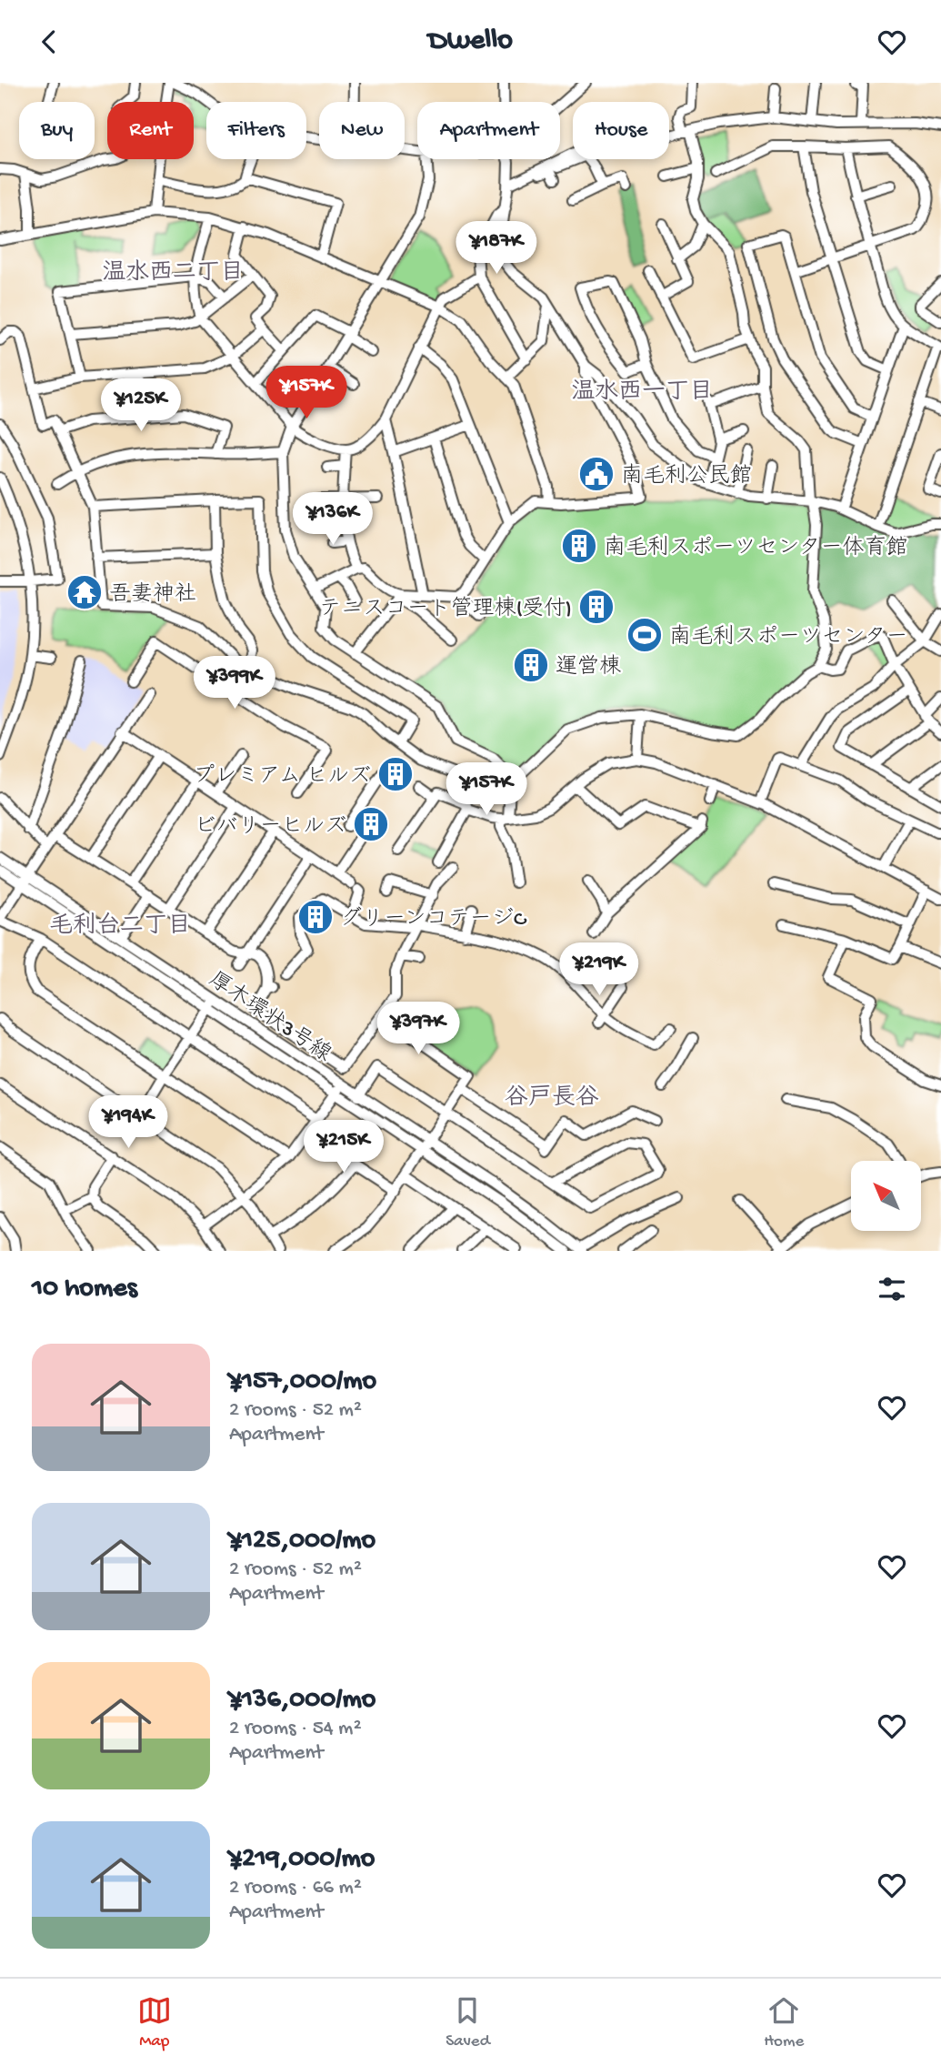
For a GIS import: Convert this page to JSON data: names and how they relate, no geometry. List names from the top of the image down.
{
  "streets": {
    "street": ["厚木環状3号線"]
  },
  "districts": [
    "温水西二丁目",
    "温水西一丁目",
    "毛利台二丁目",
    "谷戸長谷"
  ],
  "places": {
    "public building": ["南毛利公民館"],
    "building": [
      "南毛利スポーツセンター体育館",
      "テニスコート管理棟(受付)",
      "運営棟",
      "プレミアム ヒルズ",
      "ビバリーヒルズ",
      "グリーンコテージC"
    ],
    "temple": ["吾妻神社"],
    "sports": ["南毛利スポーツセンター"]
  },
  "north": "top left",
  "page": {
    "header": "Dwello",
    "chip": [
      "Buy",
      "Rent",
      "Filters",
      "New",
      "Apartment",
      "House"
    ],
    "price": [
      "¥187K",
      "¥157K",
      "¥125K",
      "¥136K",
      "¥399K",
      "¥157K",
      "¥219K",
      "¥397K",
      "¥194K",
      "¥215K"
    ],
    "heading": "10 homes",
    "list": [
      {
        "name": "¥157,000/mo",
        "note": "2 rooms · 52 m² · Apartment"
      },
      {
        "name": "¥125,000/mo",
        "note": "2 rooms · 52 m² · Apartment"
      },
      {
        "name": "¥136,000/mo",
        "note": "2 rooms · 54 m² · Apartment"
      },
      {
        "name": "¥219,000/mo",
        "note": "2 rooms · 66 m² · Apartment"
      }
    ],
    "tabs": ["Map", "Saved", "Home"]
  }
}
